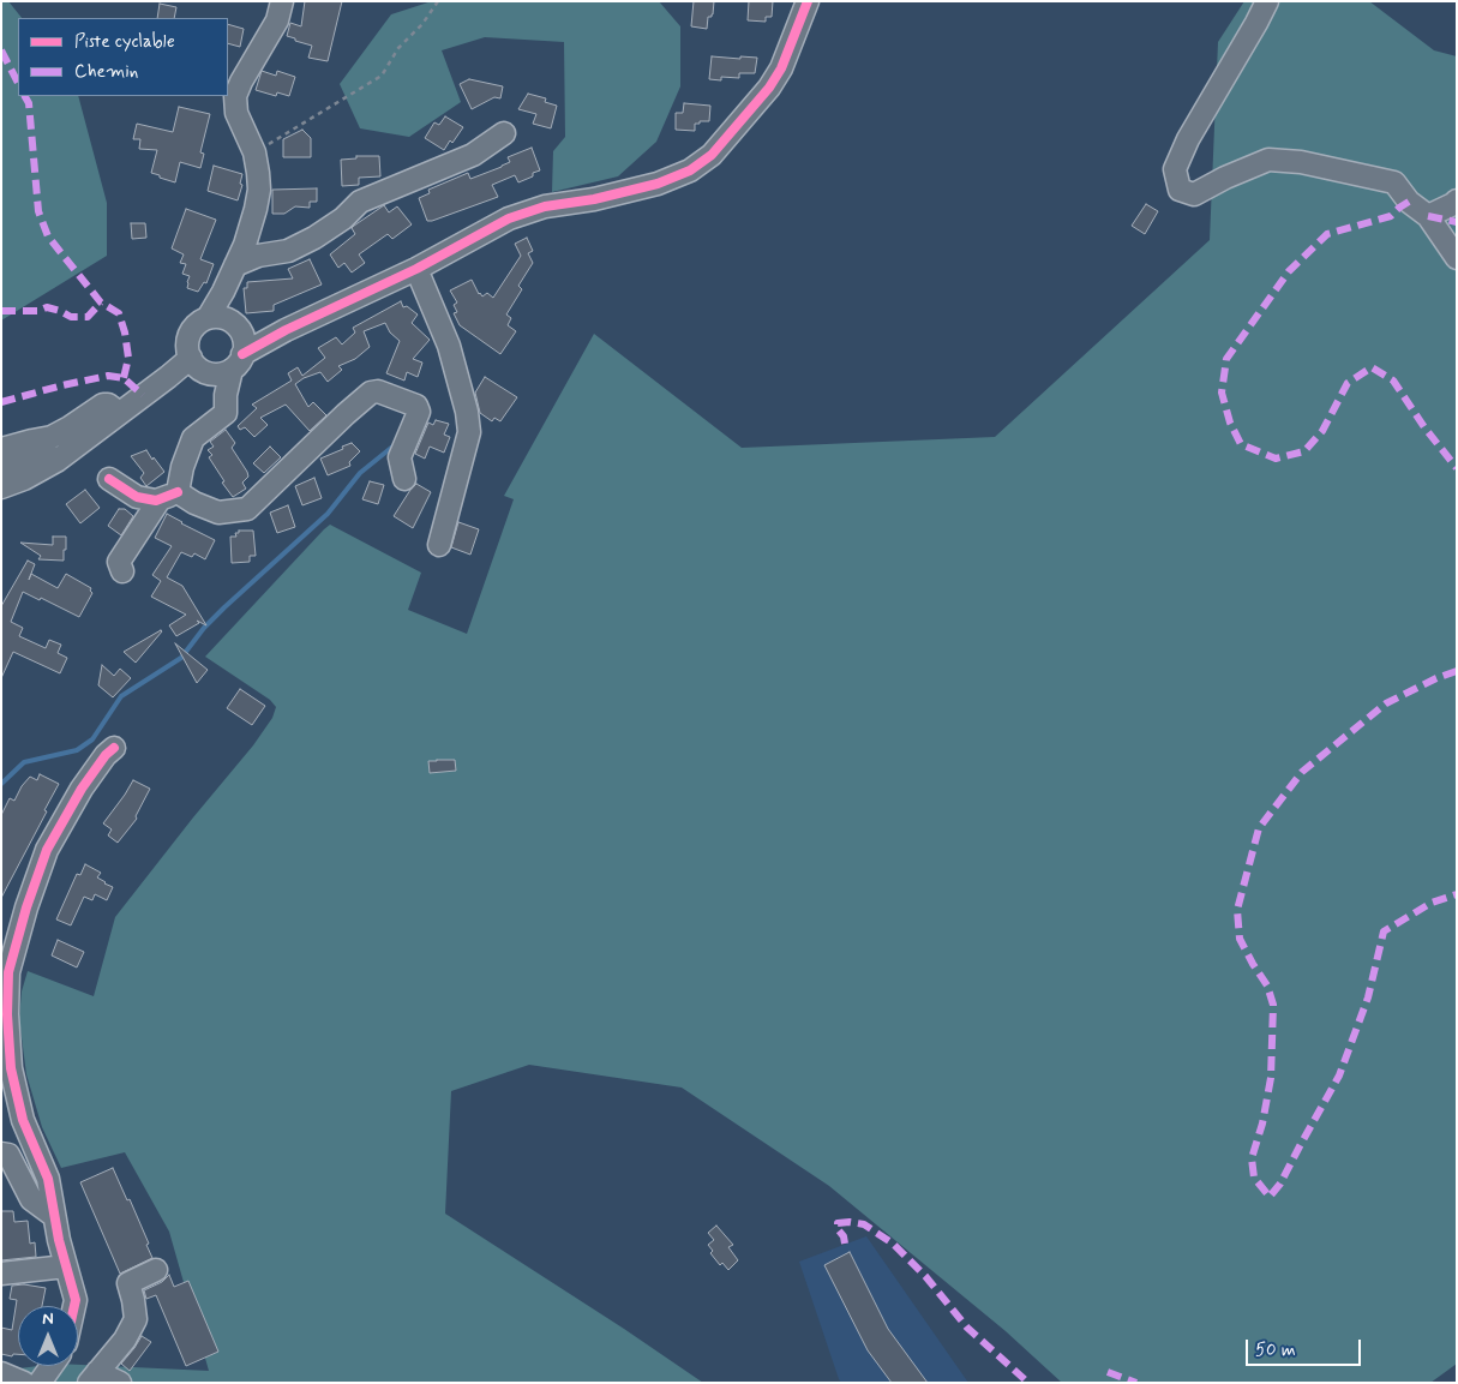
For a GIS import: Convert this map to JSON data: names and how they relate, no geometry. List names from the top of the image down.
{
  "legend": ["Piste cyclable", "Chemin"],
  "scale_bar": "50 m",
  "north": "top"
}
